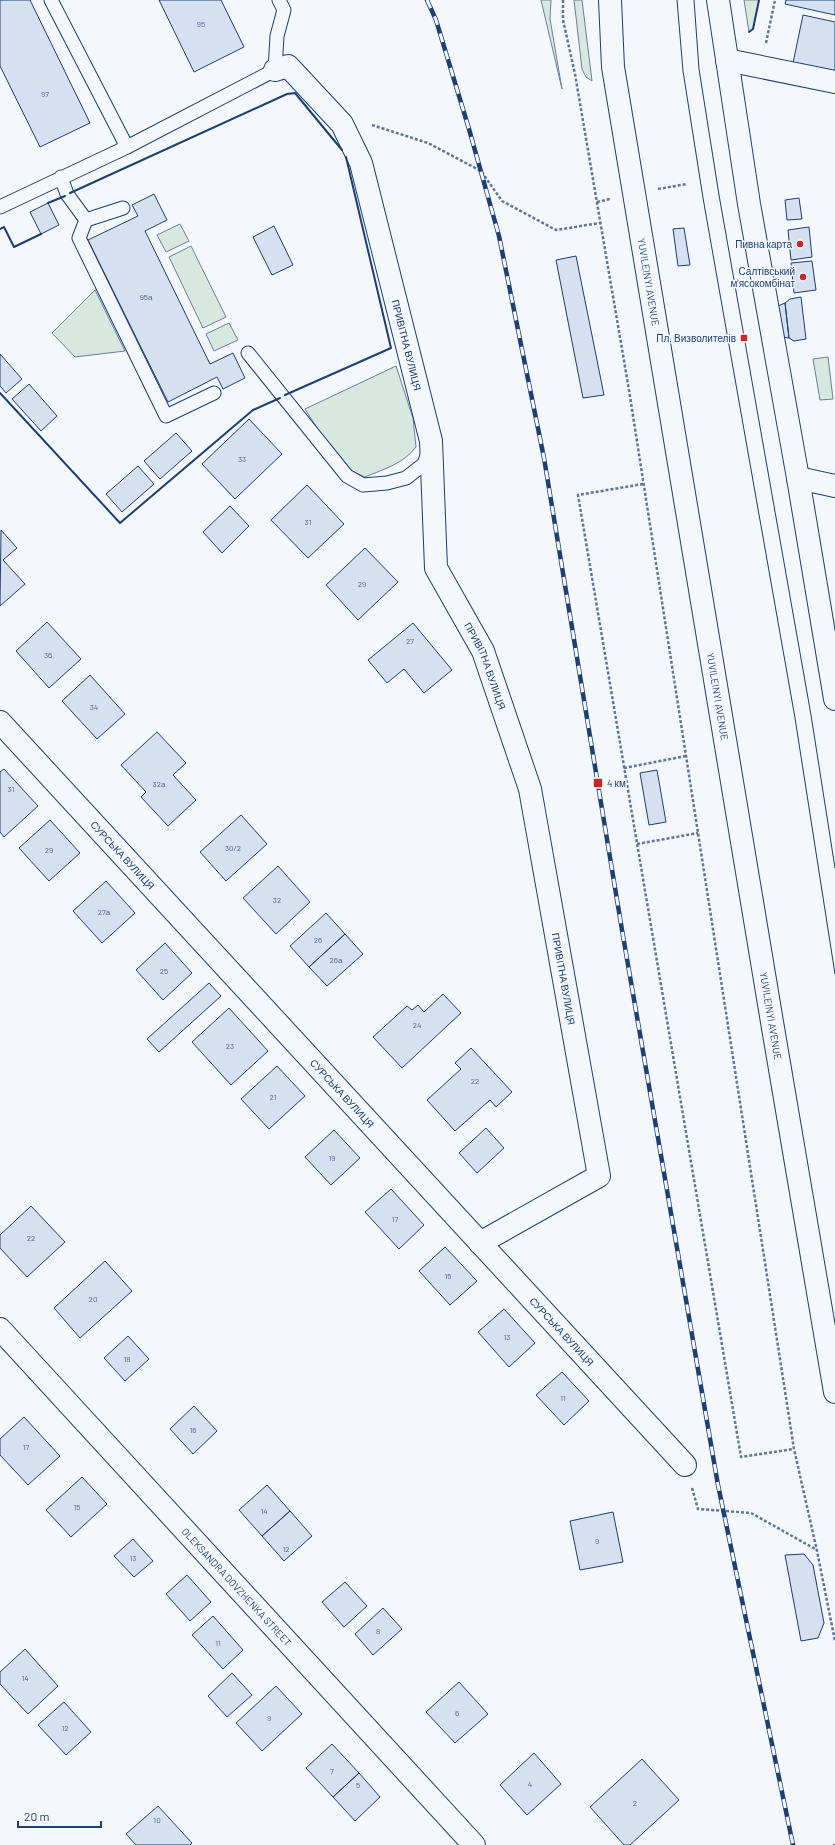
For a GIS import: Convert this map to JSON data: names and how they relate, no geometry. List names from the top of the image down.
{
  "streets": {
    "street": [
      "YUVILEINYI AVENUE",
      "ПРИВІТНА ВУЛИЦЯ",
      "СУРСЬКА ВУЛИЦЯ",
      "OLEKSANDRA DOVZHENKA STREET"
    ]
  },
  "crossings": [
    ["ПРИВІТНА ВУЛИЦЯ", "СУРСЬКА ВУЛИЦЯ"]
  ],
  "places": {
    "other": ["Пивна карта", "Салтівський мʼясокомбінат"],
    "transit": ["Пл. Визволителів", "4 км"]
  },
  "house_numbers": [
    "95",
    "97",
    "95а",
    "33",
    "31",
    "29",
    "27",
    "36",
    "34",
    "32а",
    "31",
    "30/2",
    "29",
    "32",
    "27а",
    "26",
    "26а",
    "25",
    "24",
    "23",
    "22",
    "21",
    "19",
    "17",
    "22",
    "15",
    "20",
    "13",
    "18",
    "11",
    "16",
    "17",
    "15",
    "14",
    "9",
    "12",
    "13",
    "8",
    "11",
    "14",
    "6",
    "9",
    "12",
    "7",
    "4",
    "5",
    "2",
    "10"
  ],
  "scale_bar": "20 m"
}
